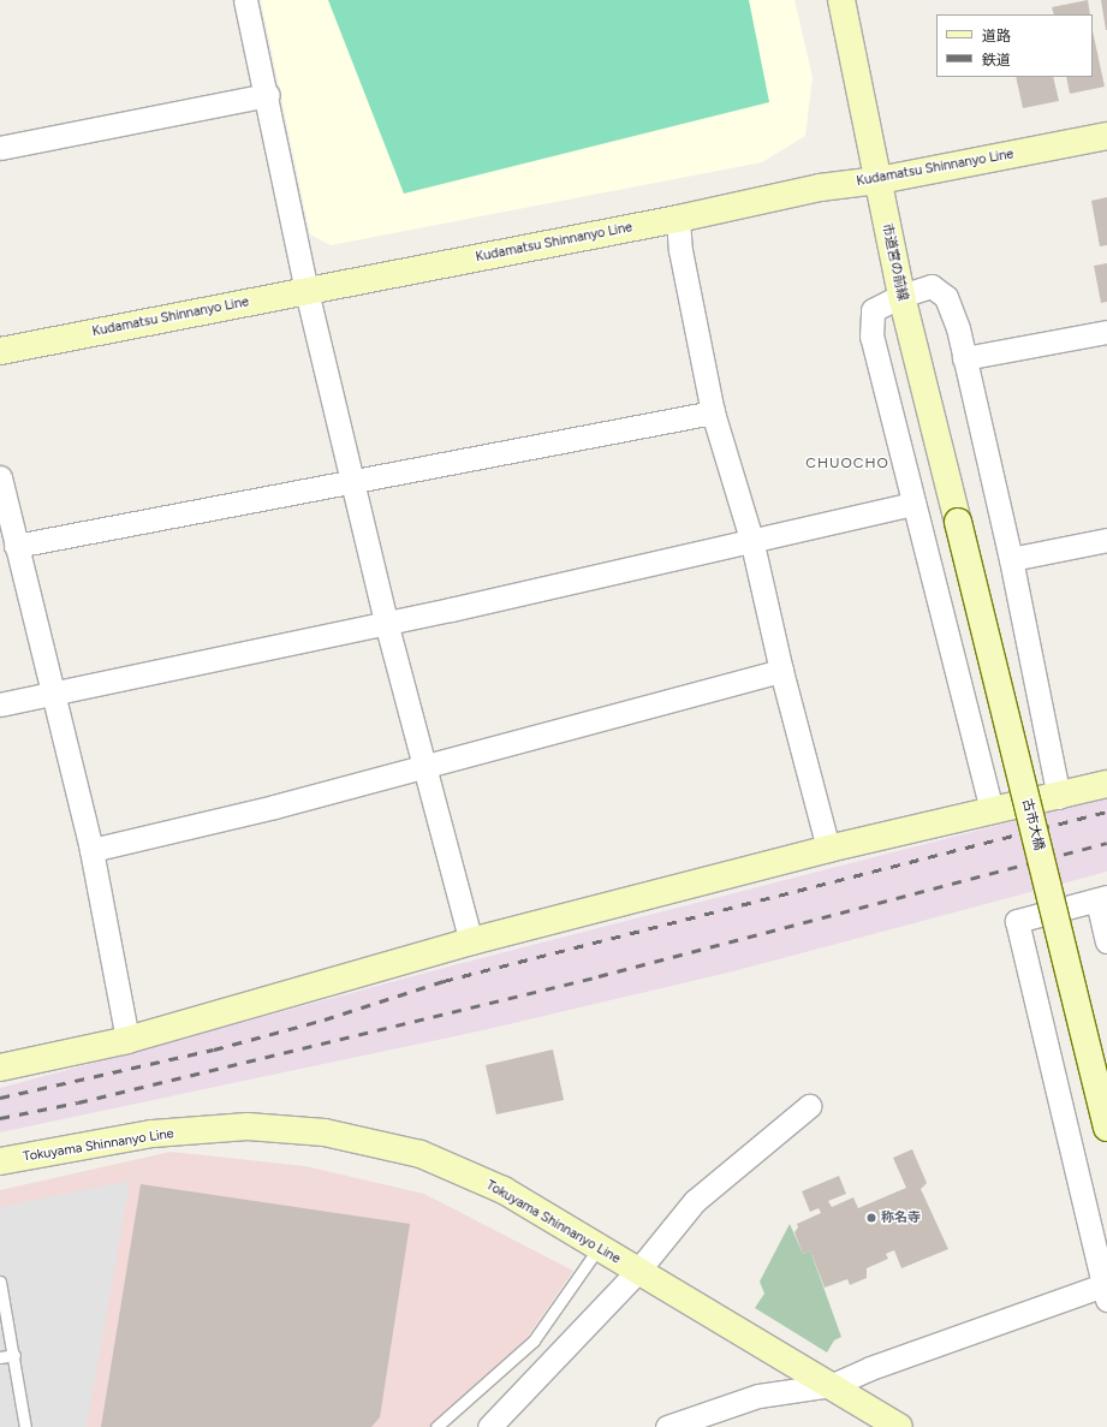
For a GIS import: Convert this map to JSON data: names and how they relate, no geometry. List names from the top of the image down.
{
  "streets": {
    "street": [
      "Kudamatsu Shinnanyo Line",
      "市道宮の前線",
      "古市大橋",
      "Tokuyama Shinnanyo Line"
    ]
  },
  "crossings": [
    ["Kudamatsu Shinnanyo Line", "市道宮の前線"],
    ["市道宮の前線", "古市大橋"]
  ],
  "districts": ["CHUOCHO"],
  "places": ["称名寺"],
  "legend": ["道路", "鉄道"]
}
